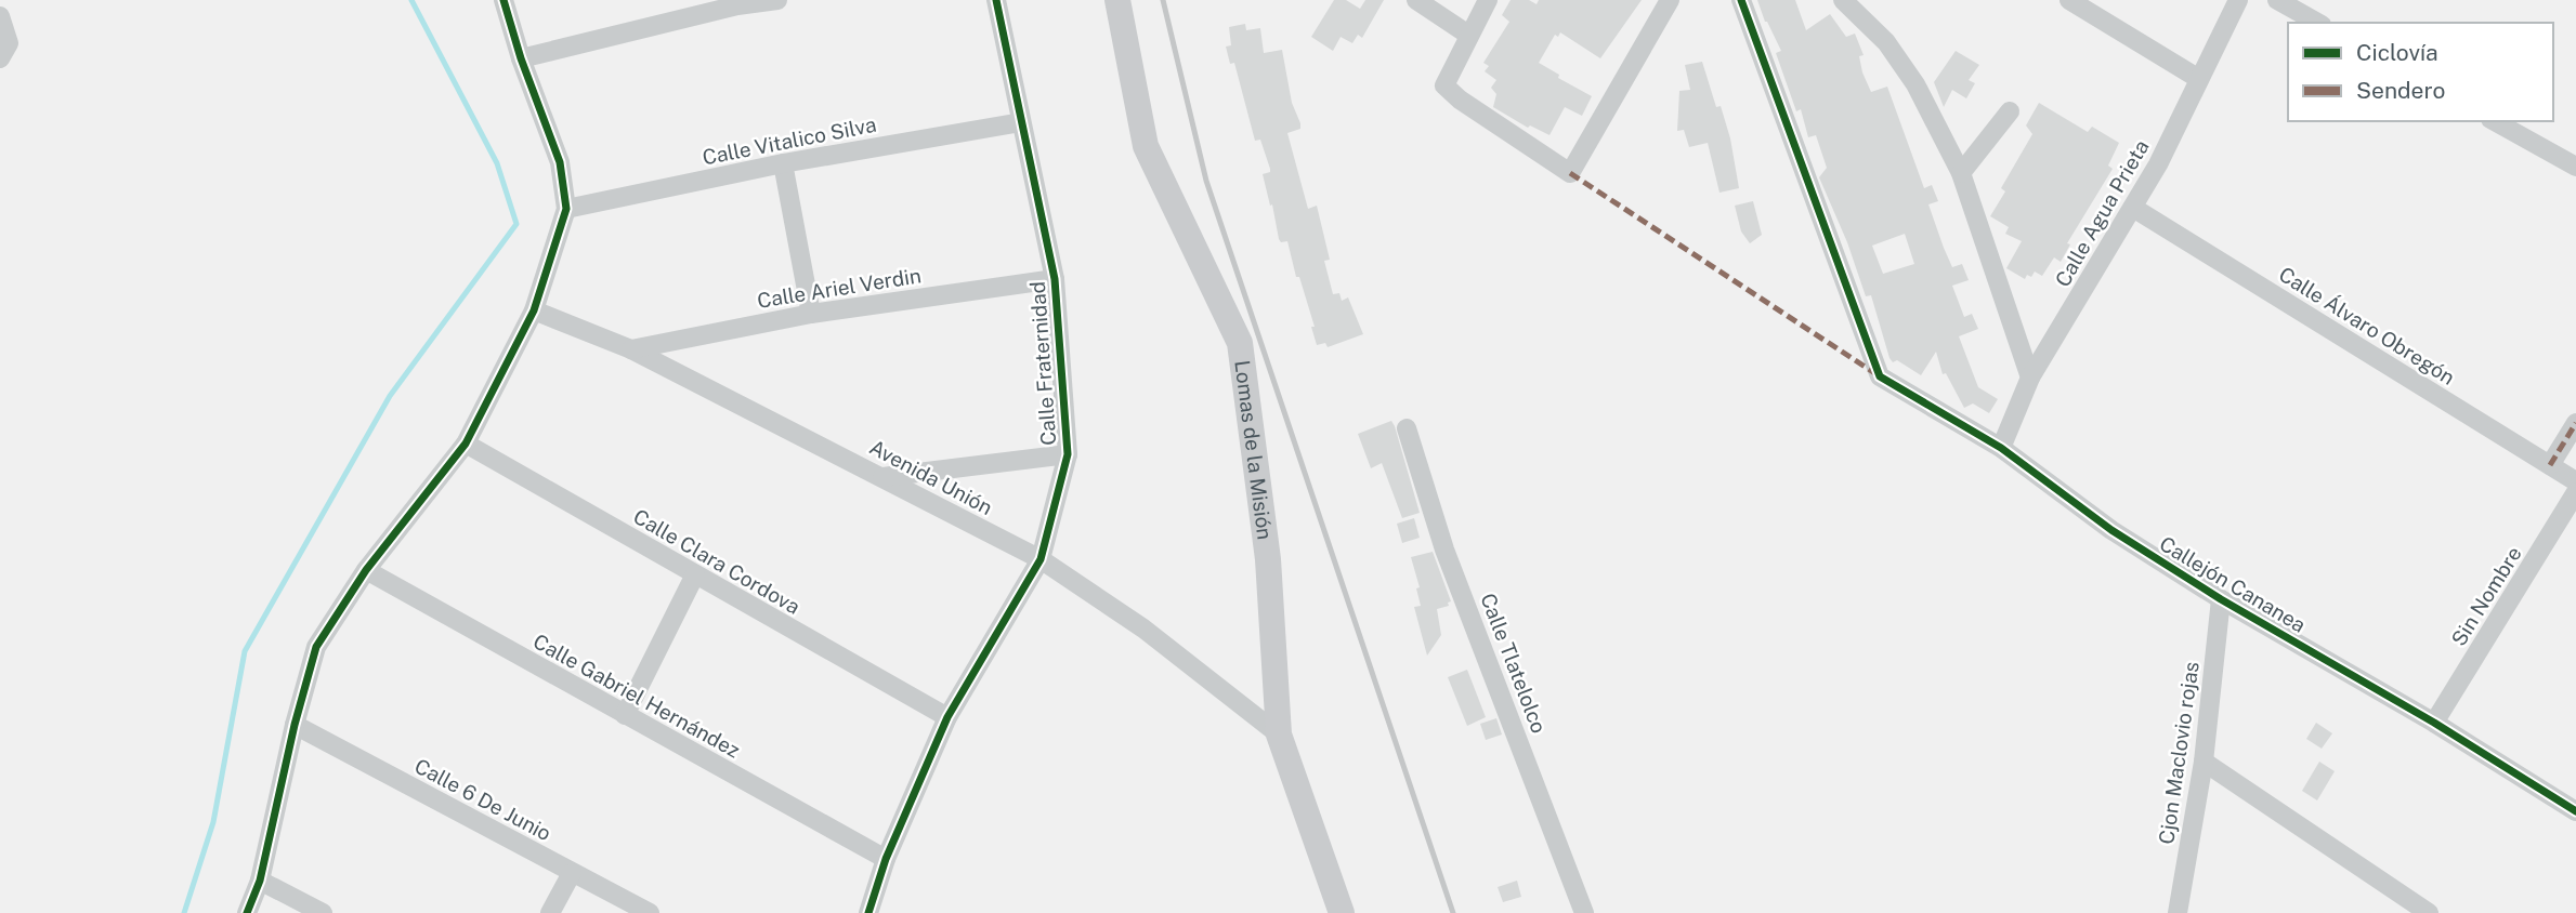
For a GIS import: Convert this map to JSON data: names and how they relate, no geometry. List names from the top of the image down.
{
  "streets": {
    "street": [
      "Calle Vitalico Silva",
      "Calle Agua Prieta",
      "Calle Ariel Verdin",
      "Calle Álvaro Obregón",
      "Calle Fraternidad",
      "Lomas de la Misión",
      "Avenida Unión",
      "Calle Clara Cordova",
      "Callejón Cananea",
      "Sin Nombre",
      "Calle Tlatelolco",
      "Calle Gabriel Hernández",
      "Cjon Maclovio rojas",
      "Calle 6 De Junio"
    ]
  },
  "crossings": [
    ["Calle Vitalico Silva", "Calle Fraternidad"],
    ["Calle Agua Prieta", "Calle Álvaro Obregón"],
    ["Calle Agua Prieta", "Callejón Cananea"],
    ["Calle Ariel Verdin", "Calle Fraternidad"],
    ["Calle Ariel Verdin", "Avenida Unión"],
    ["Calle Fraternidad", "Avenida Unión"],
    ["Calle Fraternidad", "Calle Clara Cordova"],
    ["Calle Fraternidad", "Calle Gabriel Hernández"],
    ["Lomas de la Misión", "Avenida Unión"],
    ["Callejón Cananea", "Sin Nombre"],
    ["Callejón Cananea", "Cjon Maclovio rojas"]
  ],
  "legend": ["Ciclovía", "Sendero"]
}
